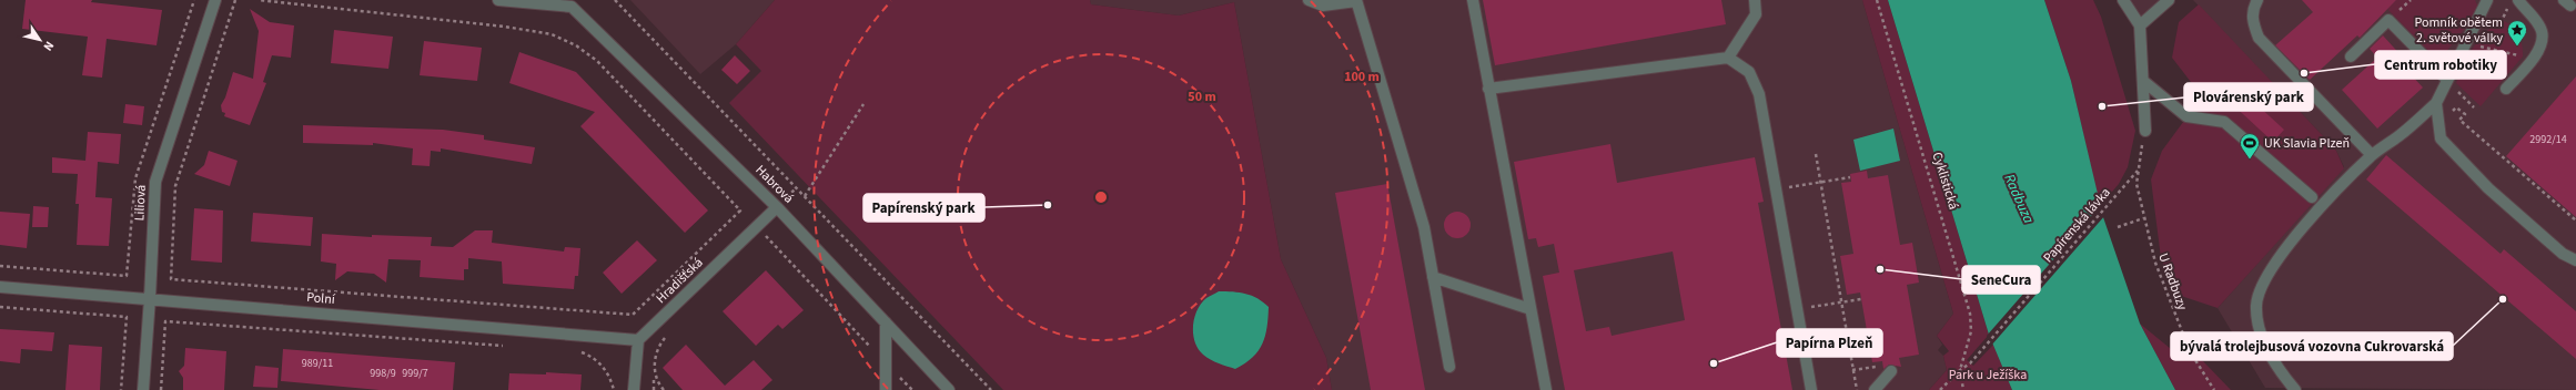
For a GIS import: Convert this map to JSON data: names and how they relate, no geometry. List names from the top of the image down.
{
  "streets": {
    "street": [
      "Habrová",
      "Liliová",
      "Hradišťská",
      "Polní"
    ],
    "path": ["Cyklistická", "Papírenská lávka", "U Radbuzy"]
  },
  "crossings": [
    ["Cyklistická", "Papírenská lávka"],
    ["Habrová", "Hradišťská"],
    ["Liliová", "Polní"],
    ["Papírenská lávka", "U Radbuzy"],
    ["Hradišťská", "Polní"]
  ],
  "water": ["Radbuza"],
  "parks": ["Park u Ježíška"],
  "places": {
    "place": ["Pomník obětem 2. světové války"],
    "other": [
      "Centrum robotiky",
      "Plovárenský park",
      "Papírenský park",
      "SeneCura",
      "bývalá trolejbusová vozovna Cukrovarská",
      "Papírna Plzeň"
    ],
    "sports": ["UK Slavia Plzeň"]
  },
  "house_numbers": [
    "2992/14",
    "989/11",
    "998/9",
    "999/7"
  ],
  "north": "bottom right",
  "rings": ["100 m", "50 m"]
}
